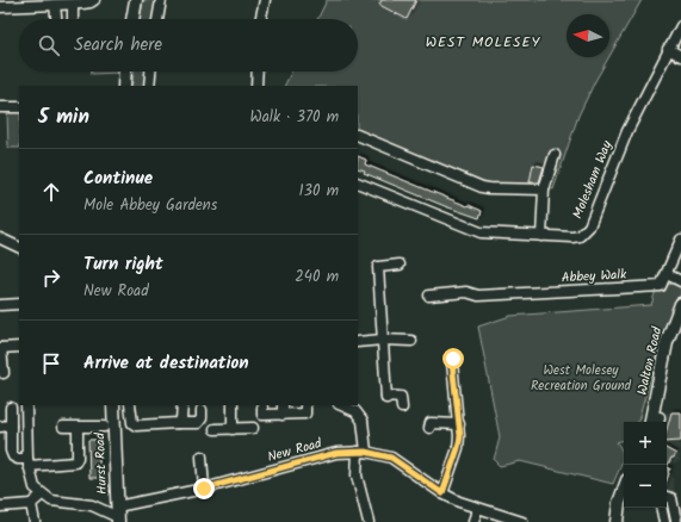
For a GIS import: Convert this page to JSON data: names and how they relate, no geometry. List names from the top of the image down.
{
  "streets": {
    "main road": ["Walton Road", "Hurst Road"],
    "street": ["Molesham Way", "Abbey Walk", "New Road"]
  },
  "crossings": [
    ["New Road", "Hurst Road"]
  ],
  "districts": ["WEST MOLESEY"],
  "parks": ["West Molesey Recreation Ground"],
  "north": "left",
  "page": {
    "search": "Search here",
    "heading": ["5 min", "Walk · 370 m"],
    "list": [
      ["Continue", "Mole Abbey Gardens", "130 m"],
      ["Turn right", "New Road", "240 m"],
      "Arrive at destination"
    ],
    "map_buttons": ["+", "−"]
  }
}
